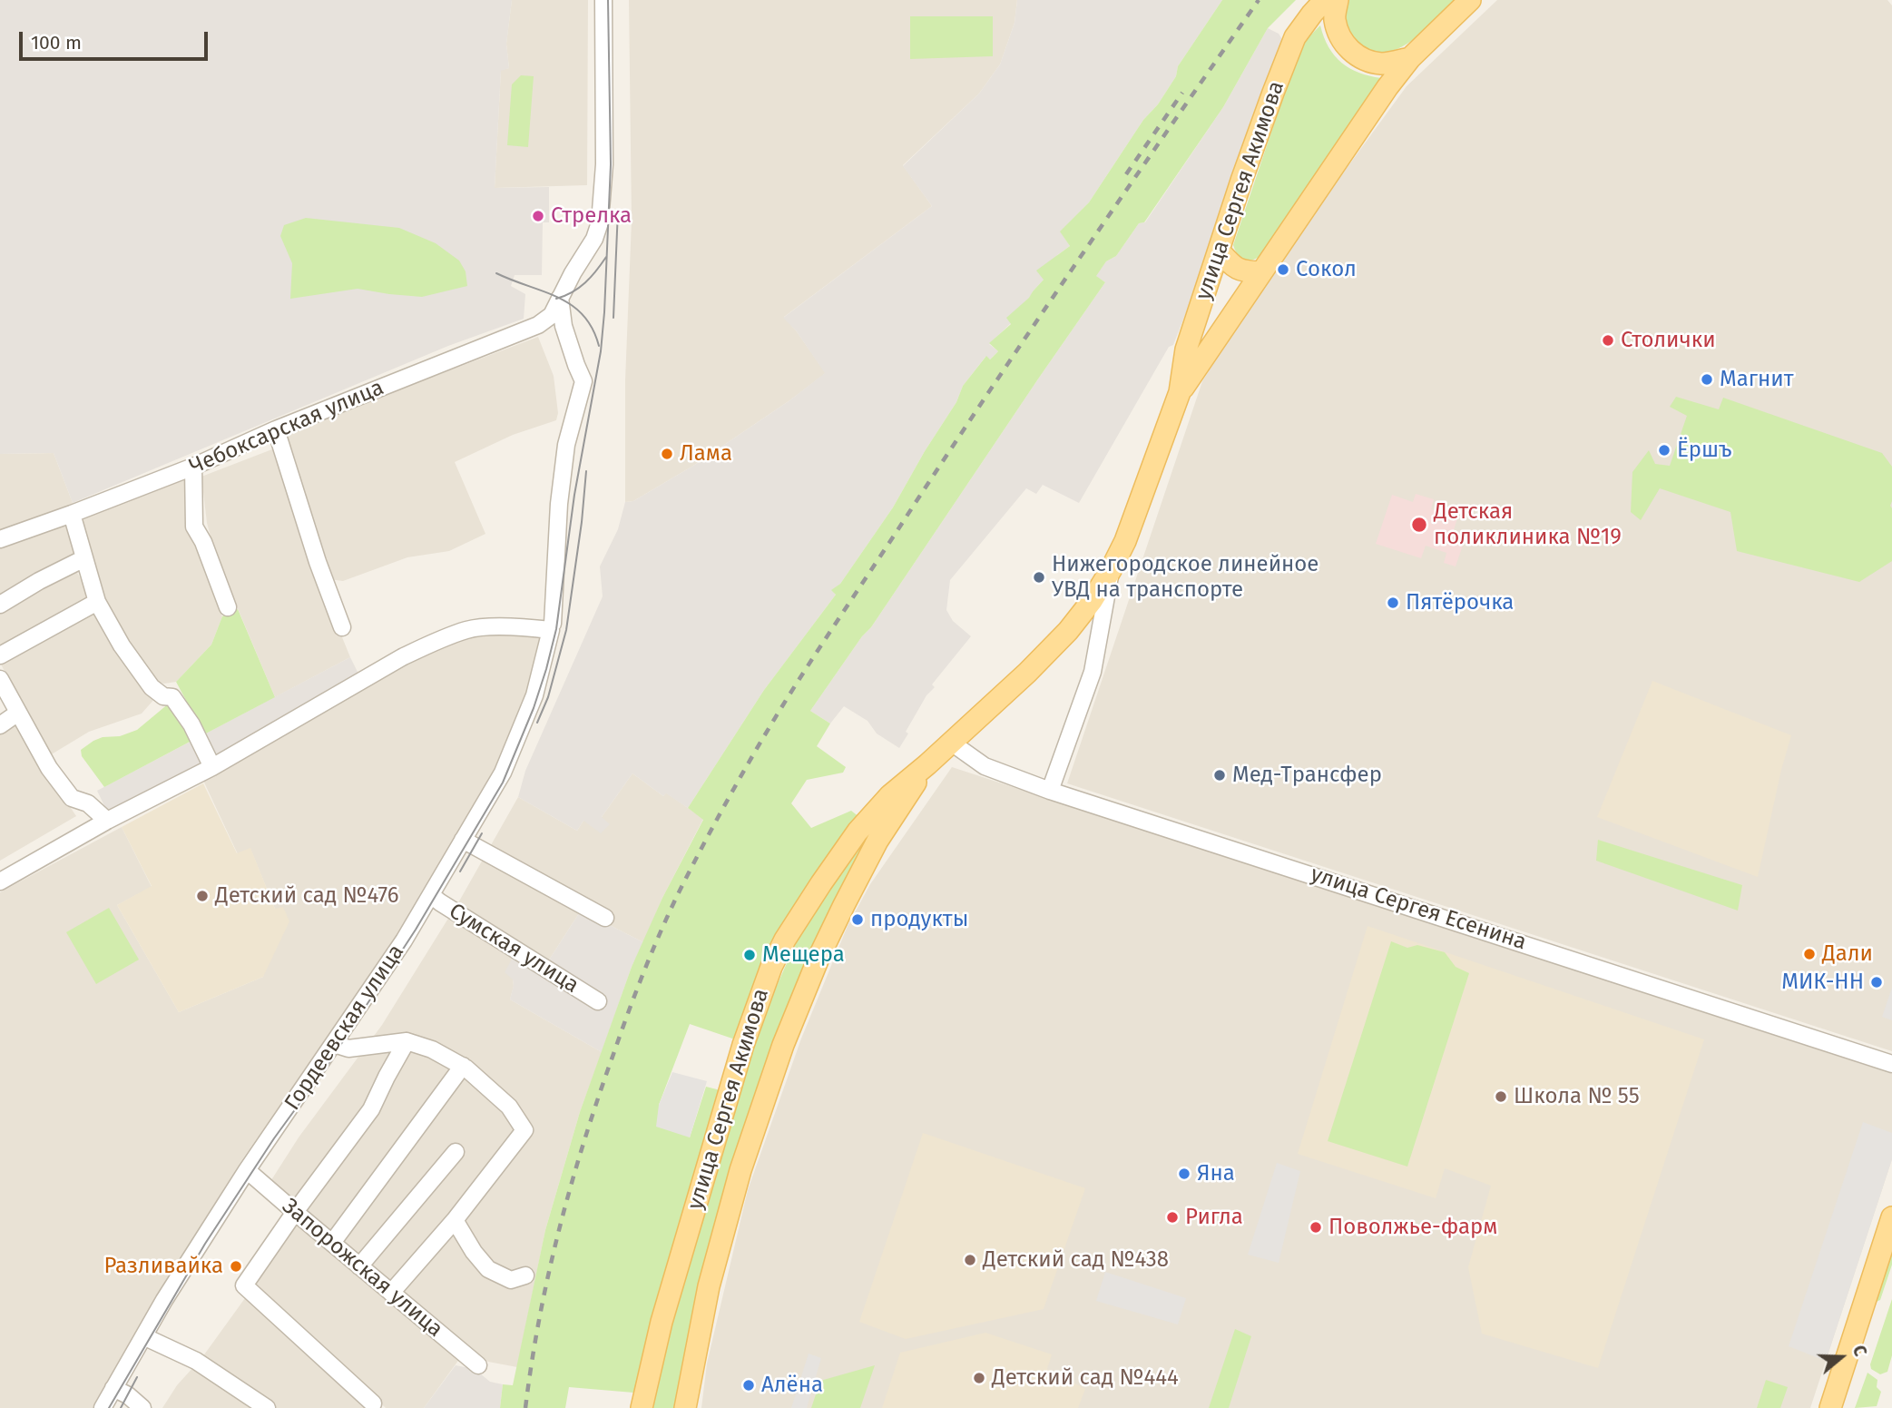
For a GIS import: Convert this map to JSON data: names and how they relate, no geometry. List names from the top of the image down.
{
  "streets": {
    "main road": ["улица Сергея Акимова"],
    "street": [
      "Чебоксарская улица",
      "улица Сергея Есенина",
      "Сумская улица",
      "Гордеевская улица",
      "Запорожская улица"
    ]
  },
  "crossings": [
    ["улица Сергея Акимова", "улица Сергея Есенина"],
    ["Чебоксарская улица", "Гордеевская улица"],
    ["Сумская улица", "Гордеевская улица"],
    ["Гордеевская улица", "Запорожская улица"]
  ],
  "places": [
    "Стрелка",
    "Сокол",
    "Столички",
    "Магнит",
    "Ёршъ",
    "Лама",
    "Детская поликлиника №19",
    "Нижегородское линейное УВД на транспорте",
    "Пятёрочка",
    "Мед-Трансфер",
    "Детский сад №476",
    "продукты",
    "Дали",
    "Мещера",
    "МИК-НН",
    "Школа № 55",
    "Яна",
    "Ригла",
    "Поволжье-фарм",
    "Детский сад №438",
    "Разливайка",
    "Детский сад №444",
    "Алёна"
  ],
  "scale_bar": "100 m",
  "north": "right"
}
